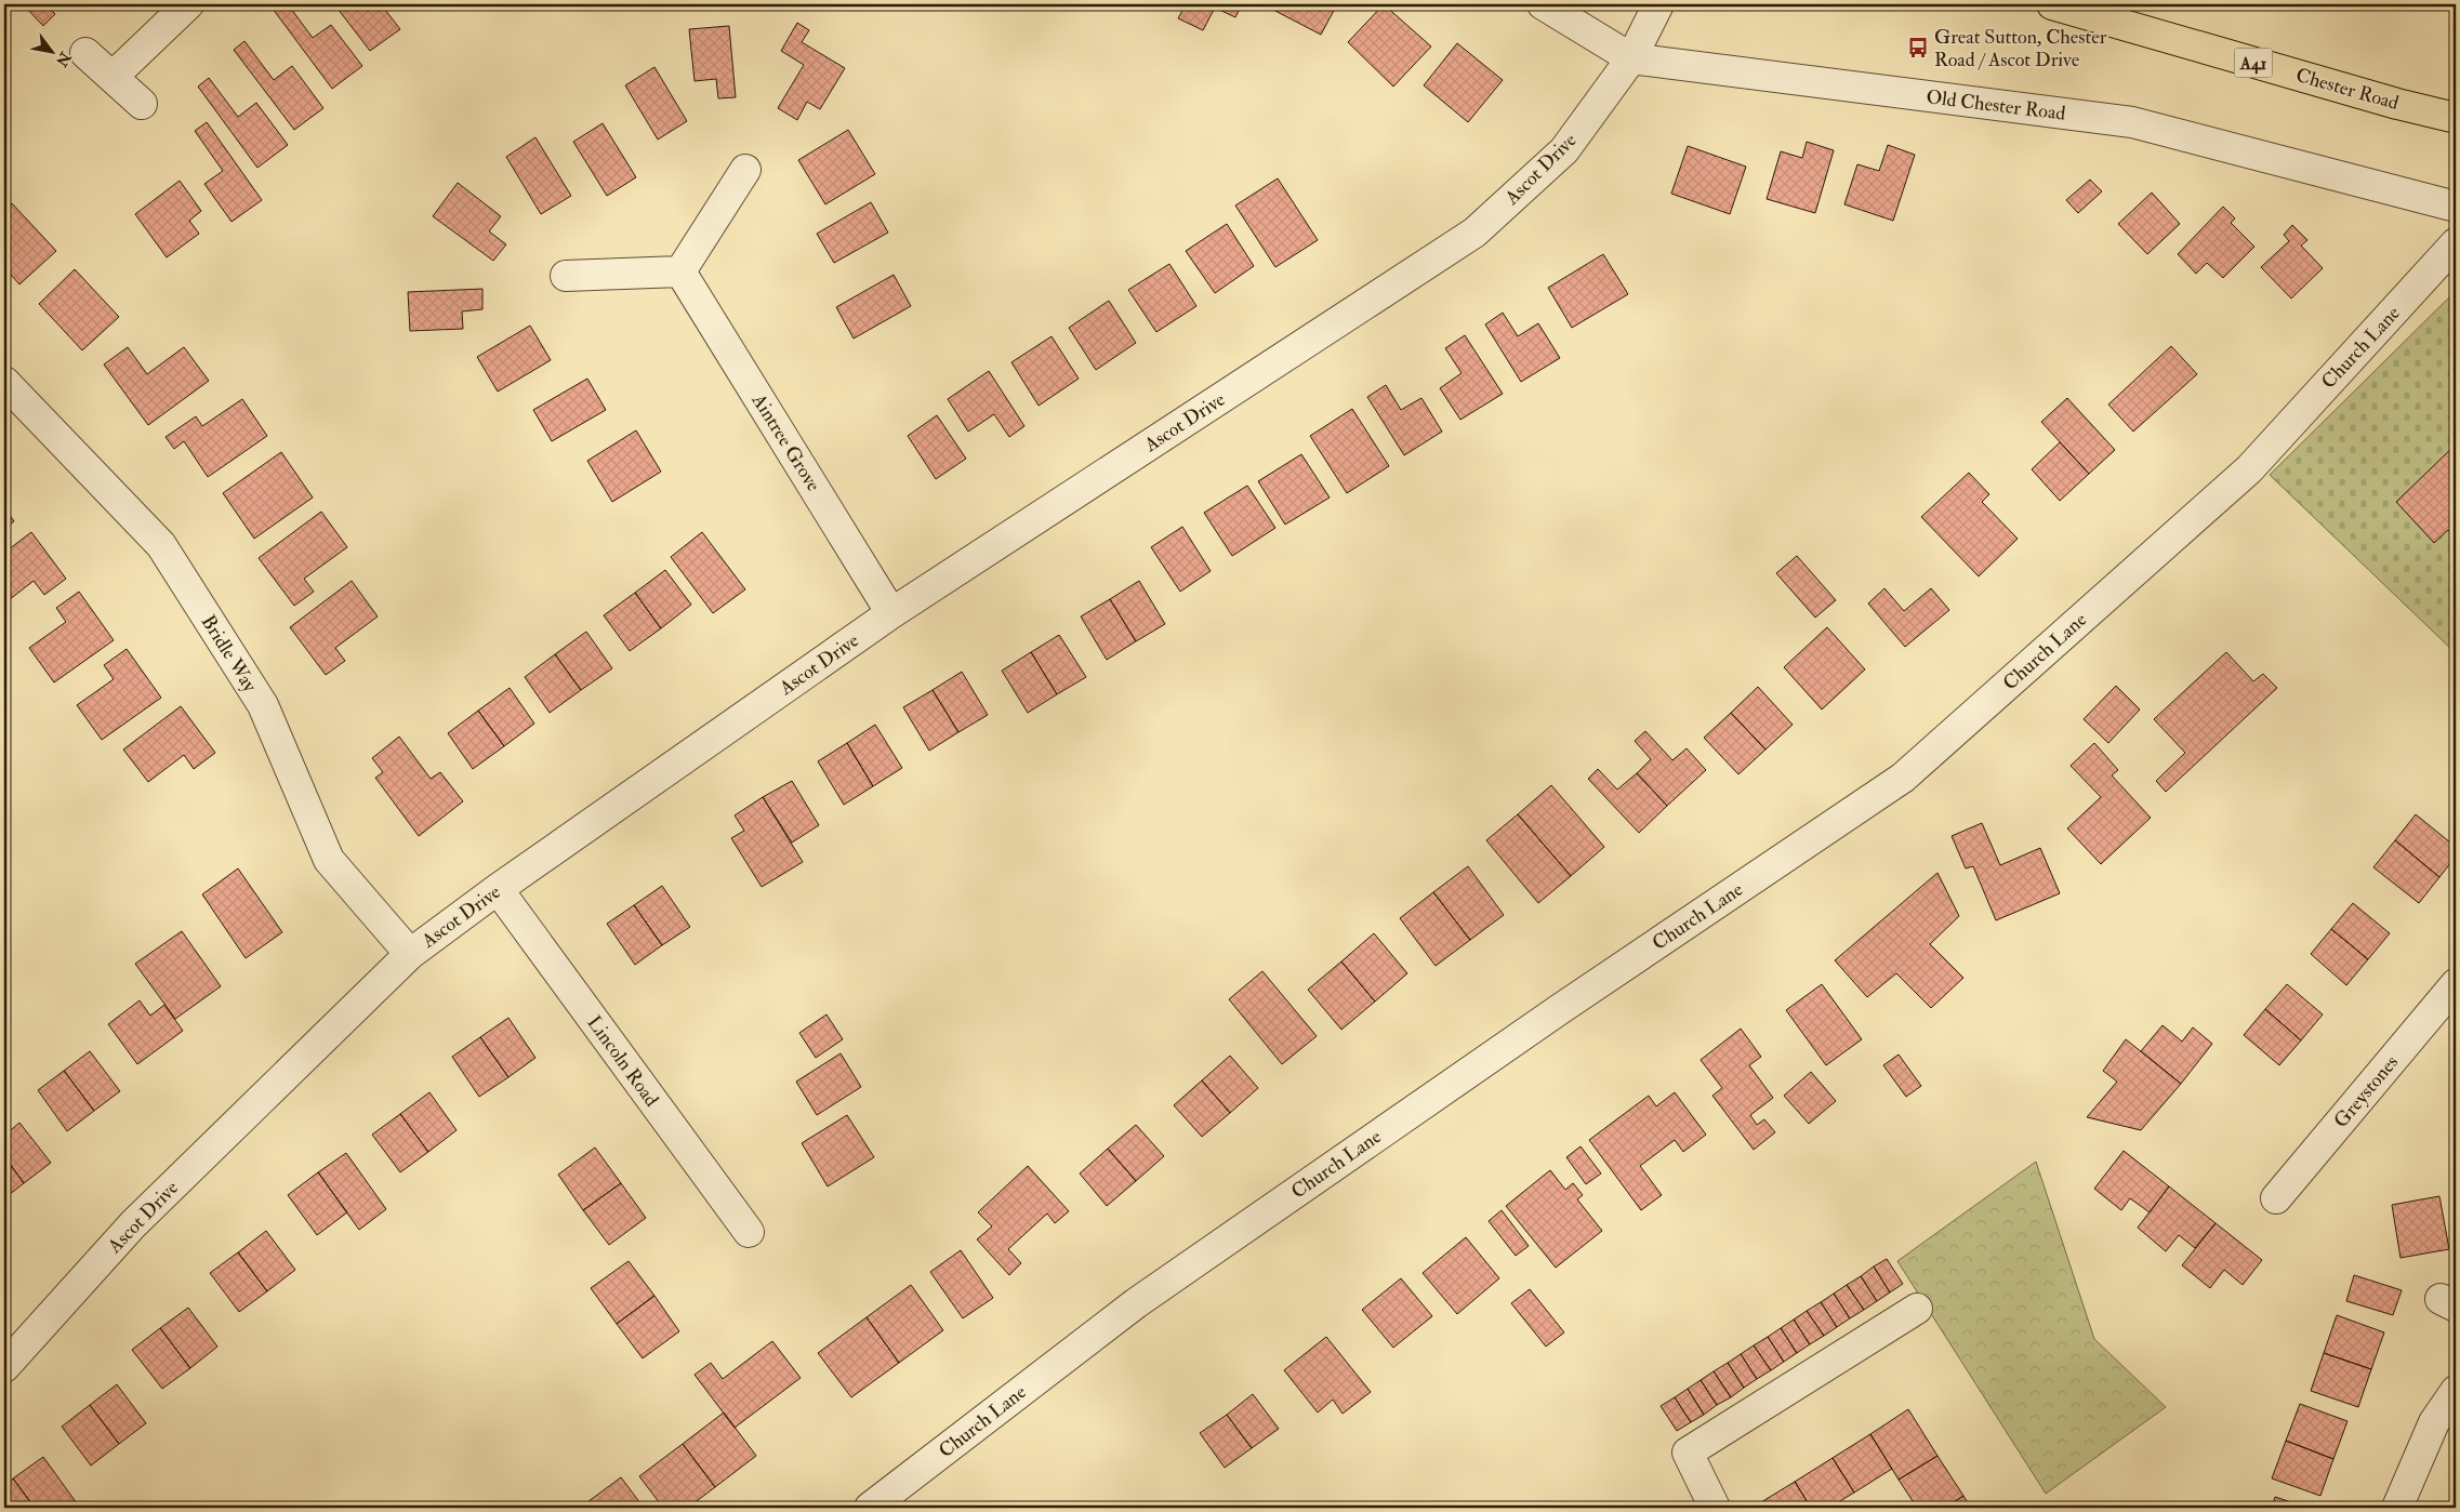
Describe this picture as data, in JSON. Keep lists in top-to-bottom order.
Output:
{
  "streets": {
    "main road": ["A41", "Chester Road"],
    "street": [
      "Old Chester Road",
      "Ascot Drive",
      "Church Lane",
      "Aintree Grove",
      "Bridle Way",
      "Lincoln Road",
      "Greystones"
    ]
  },
  "crossings": [
    ["Old Chester Road", "Ascot Drive"],
    ["Ascot Drive", "Aintree Grove"],
    ["Ascot Drive", "Bridle Way"],
    ["Ascot Drive", "Lincoln Road"]
  ],
  "places": {
    "bus stop": ["Great Sutton, Chester Road / Ascot Drive"]
  },
  "north": "bottom right"
}
